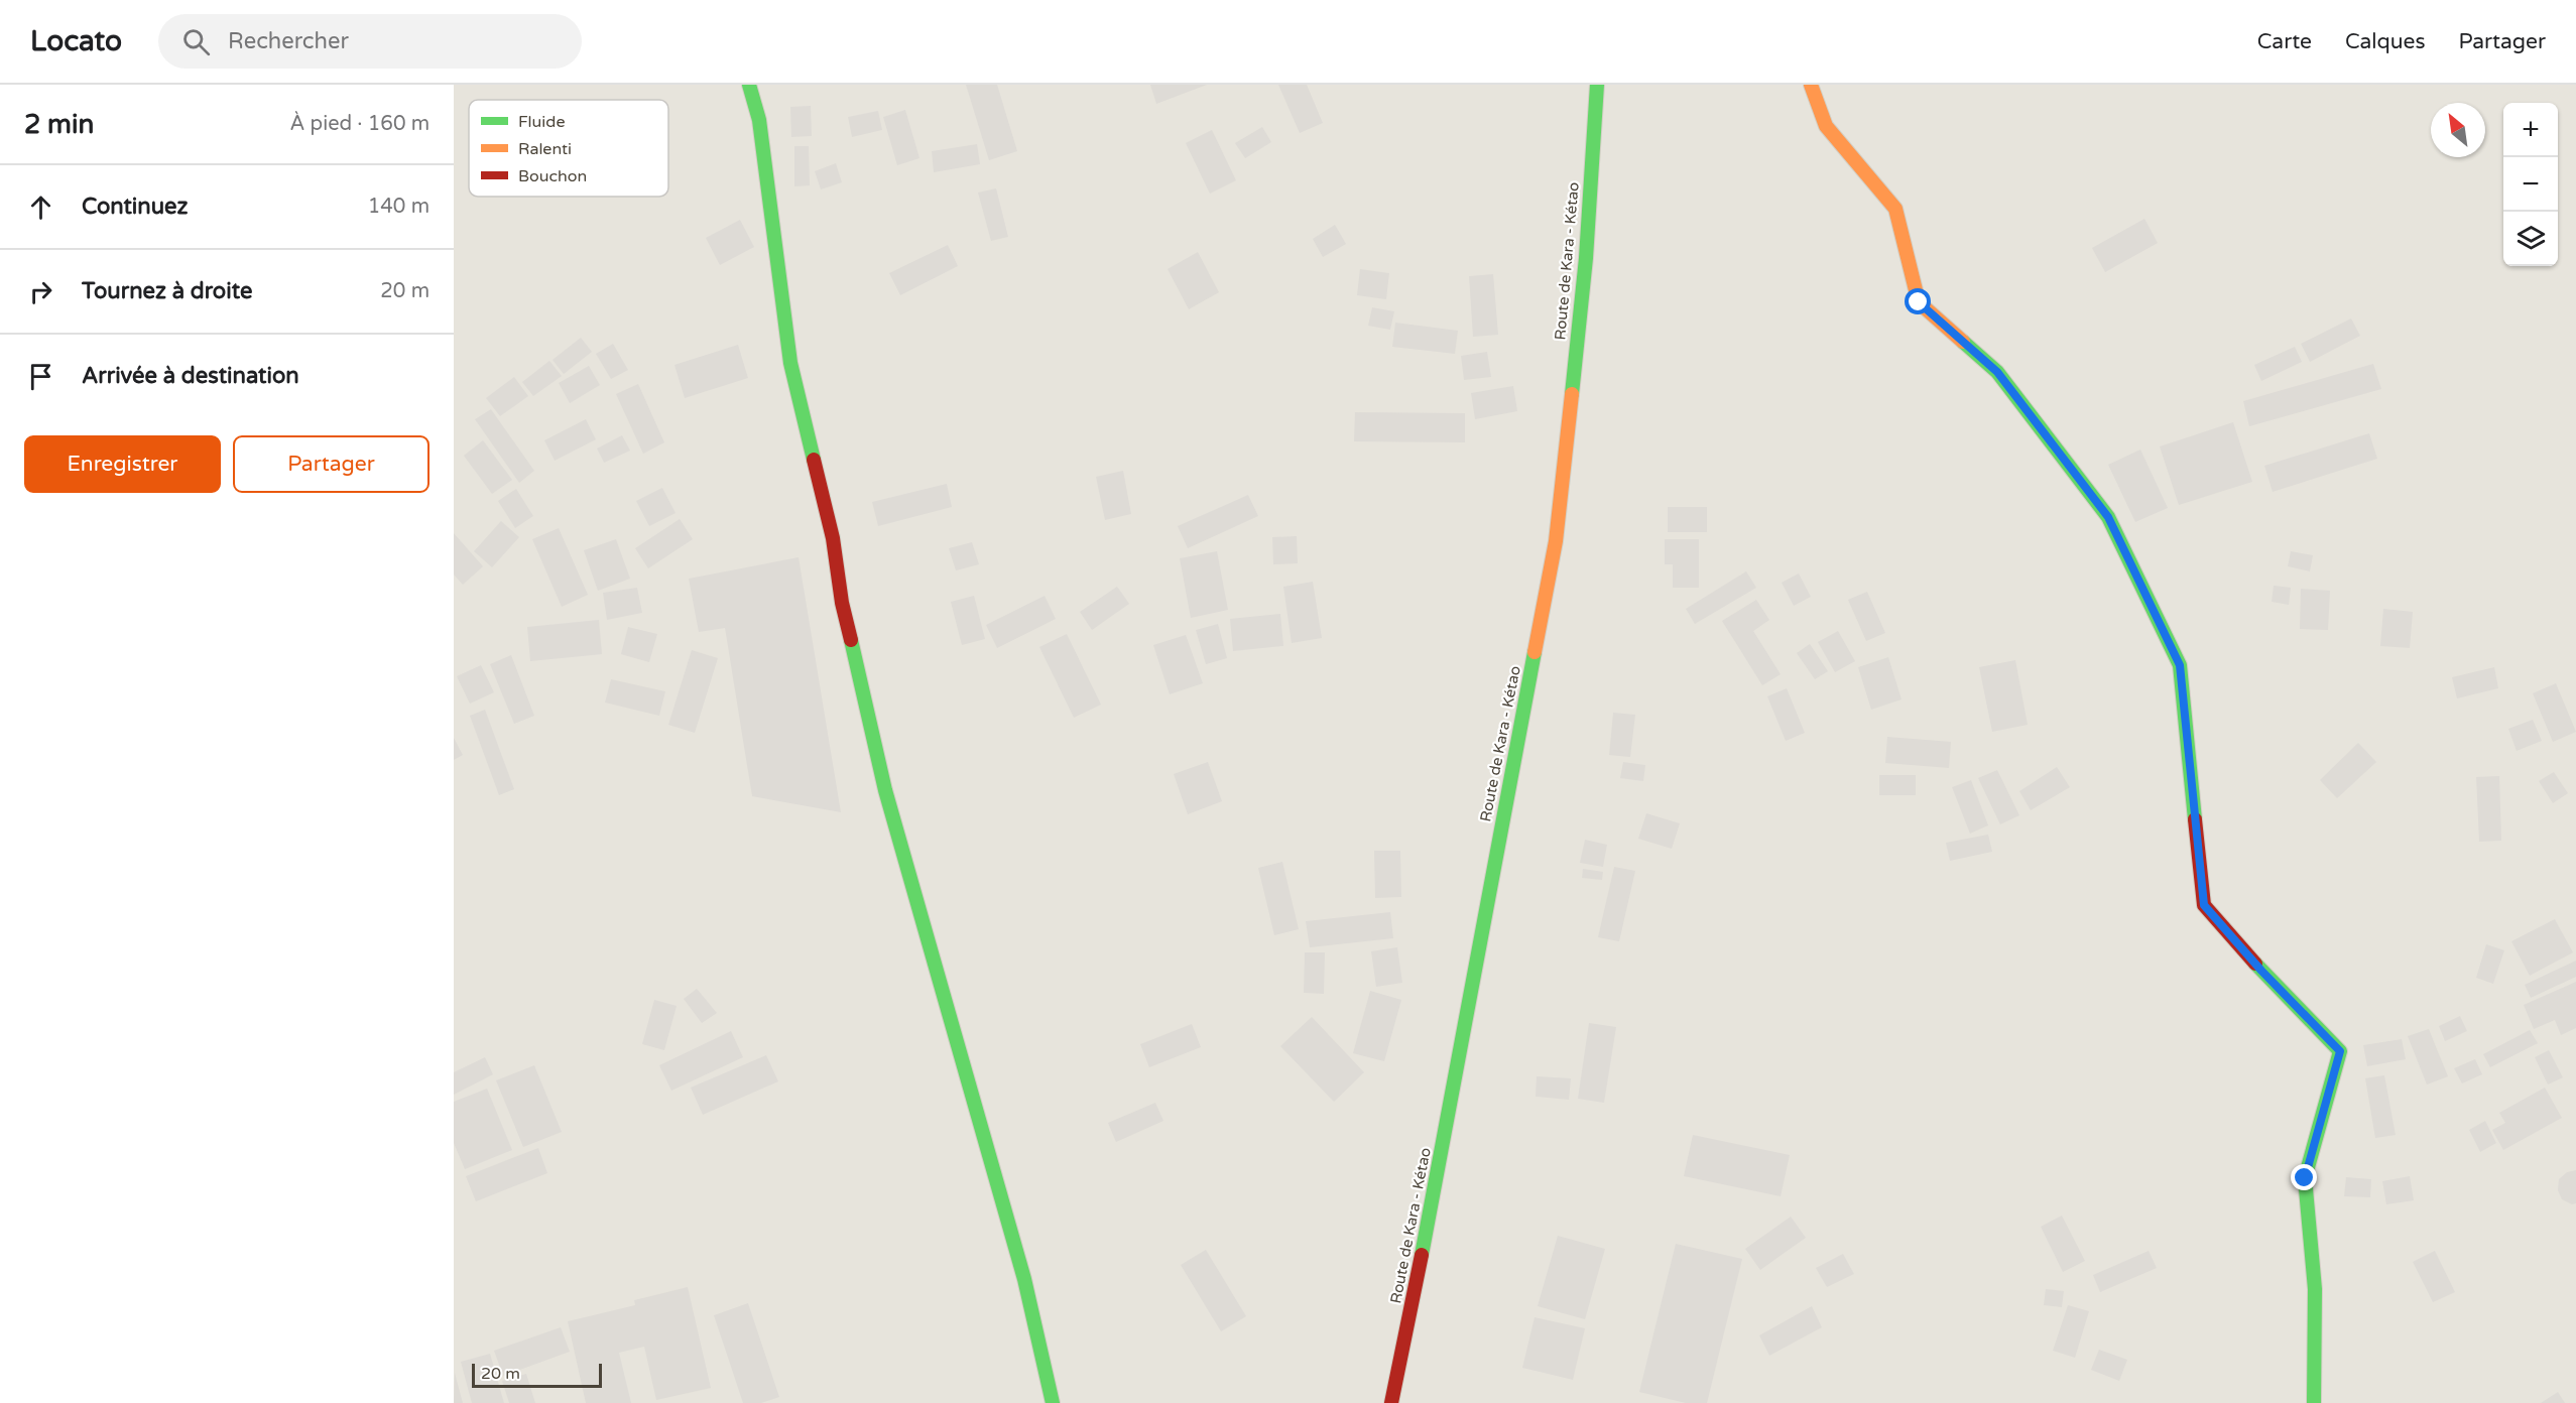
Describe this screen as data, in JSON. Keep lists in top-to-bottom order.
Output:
{
  "streets": {
    "street": ["Route de Kara - Kétao"]
  },
  "legend": ["Fluide", "Ralenti", "Bouchon"],
  "scale_bar": "20 m",
  "north": "top left",
  "page": {
    "header": "Locato",
    "search": "Rechercher",
    "nav": ["Carte", "Calques", "Partager"],
    "heading": ["2 min", "À pied · 160 m"],
    "map_buttons": ["+", "−"],
    "list": [
      ["Continuez", "140 m"],
      ["Tournez à droite", "20 m"],
      "Arrivée à destination"
    ],
    "buttons": ["Enregistrer", "Partager"],
    "scale": "20 m"
  }
}
